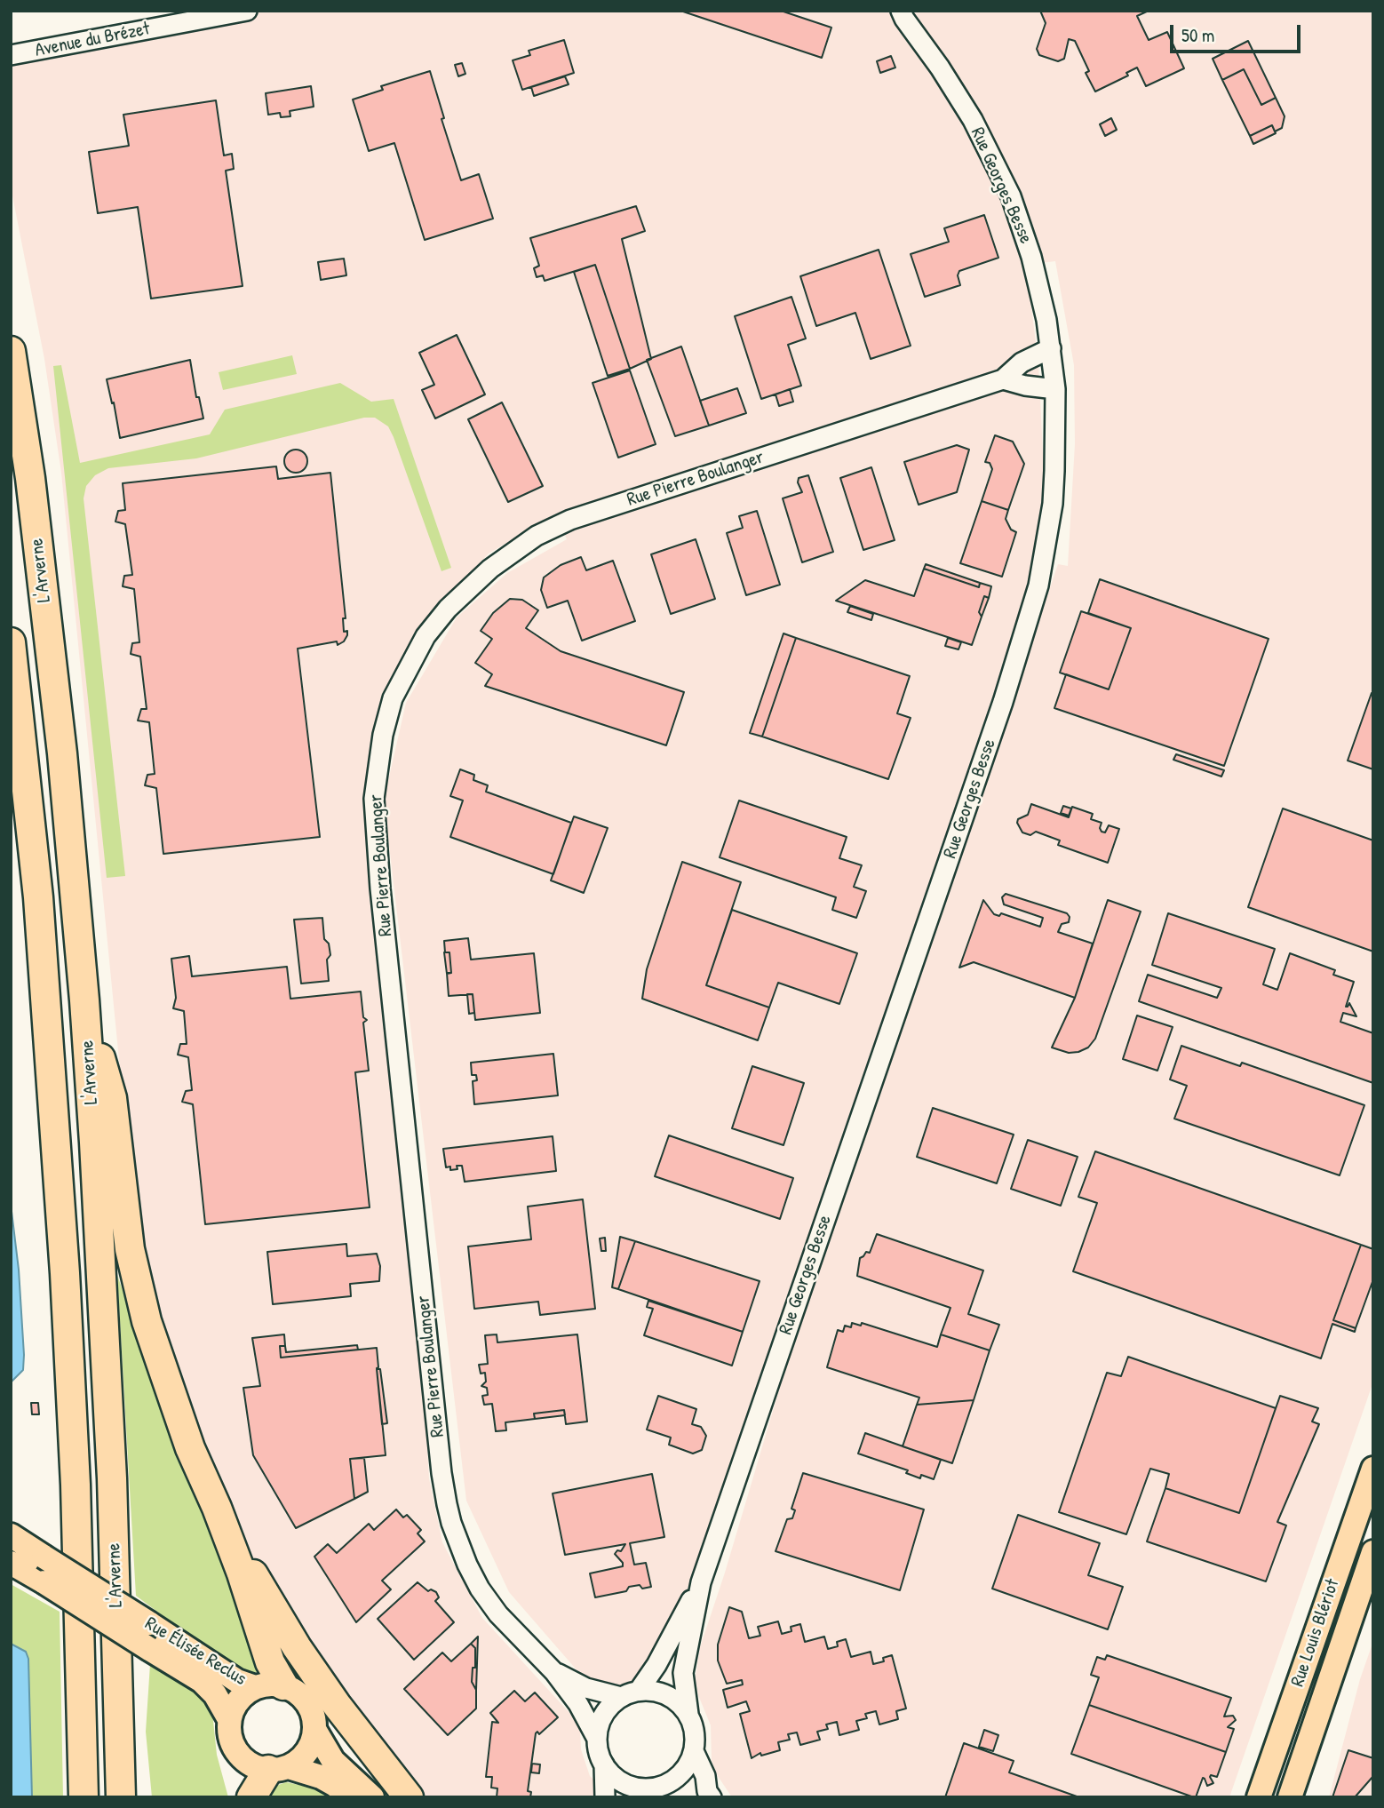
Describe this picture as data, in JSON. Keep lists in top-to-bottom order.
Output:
{
  "streets": {
    "highway": ["L'Arverne"],
    "main road": ["Rue Louis Blériot", "Rue Élisée Reclus"],
    "street": ["Avenue du Brézet", "Rue Georges Besse", "Rue Pierre Boulanger"]
  },
  "crossings": [
    ["Rue Georges Besse", "Rue Pierre Boulanger"]
  ],
  "scale_bar": "50 m"
}
